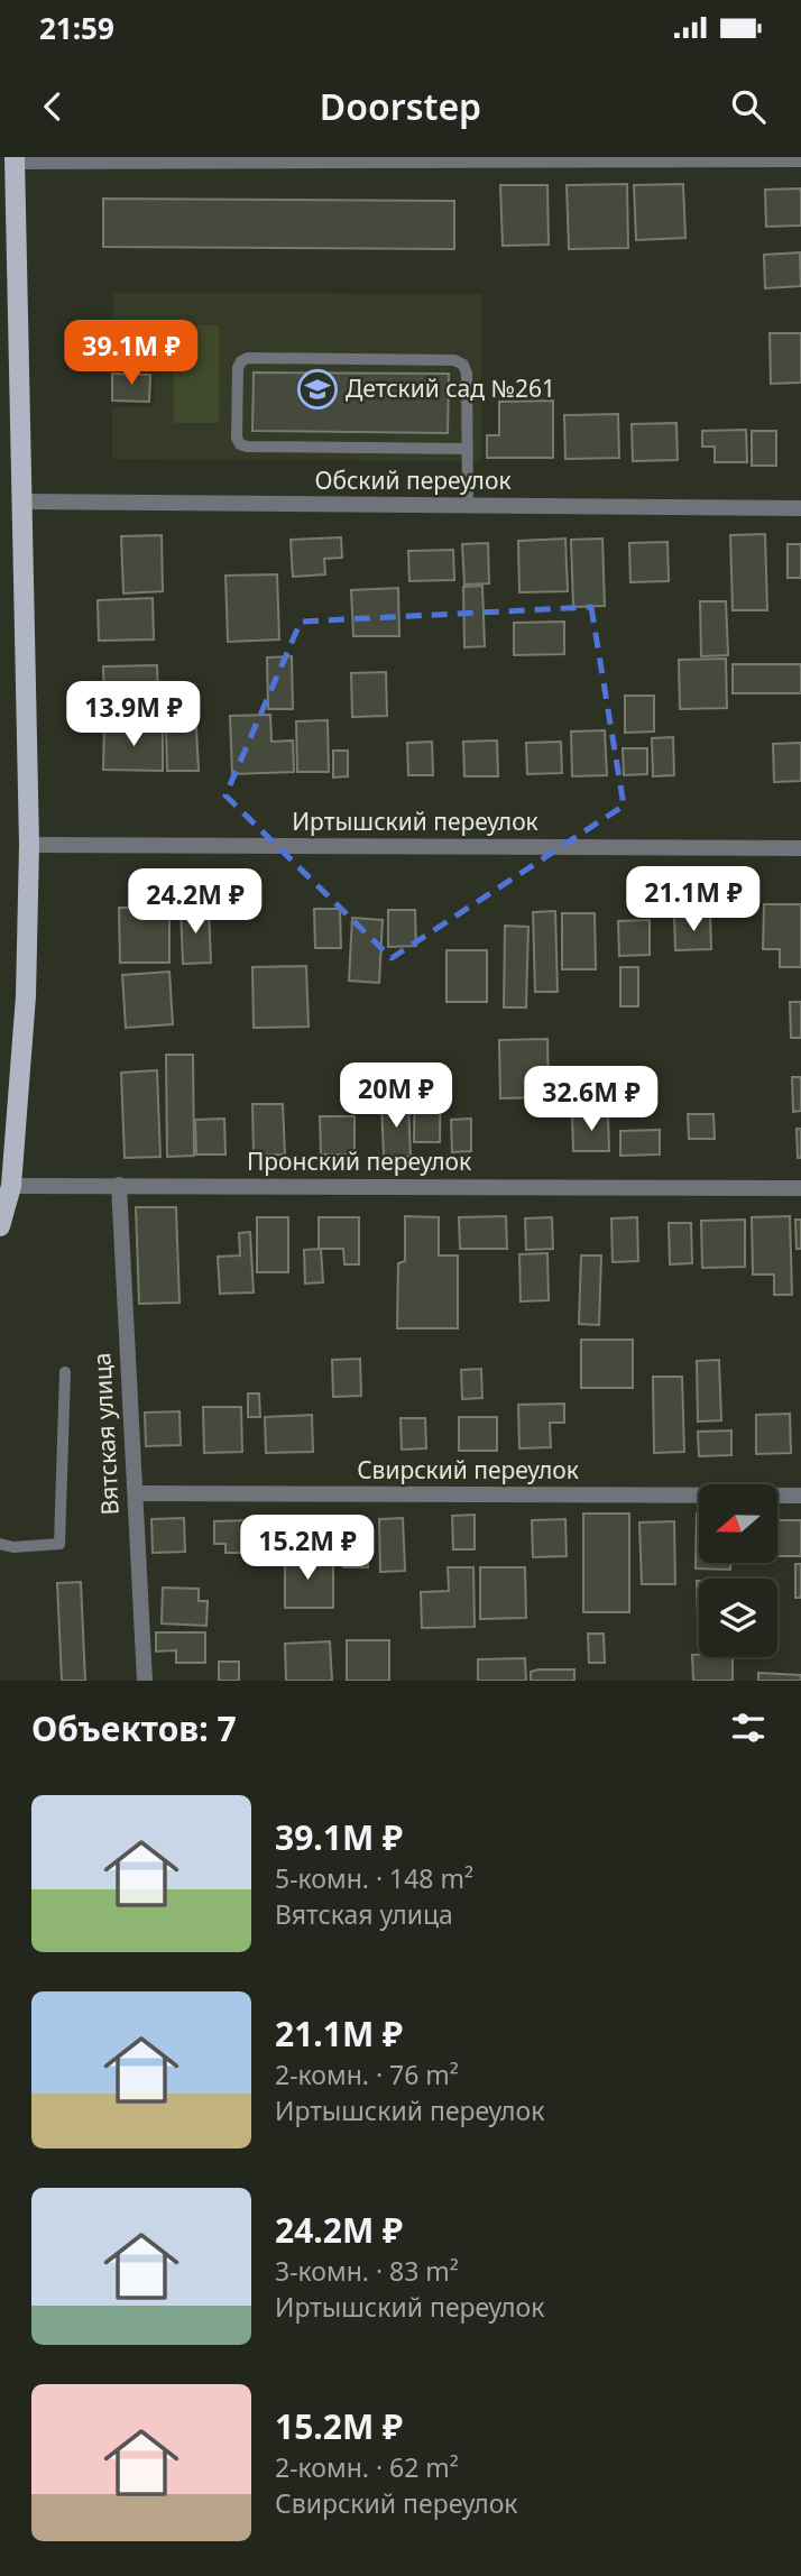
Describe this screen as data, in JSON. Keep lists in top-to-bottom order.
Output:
{
  "streets": {
    "street": [
      "Обский переулок",
      "Иртышский переулок",
      "Пронский переулок",
      "Вятская улица",
      "Свирский переулок"
    ]
  },
  "crossings": [
    ["Пронский переулок", "Вятская улица"],
    ["Вятская улица", "Свирский переулок"]
  ],
  "places": {
    "school or university": ["Детский сад №261"]
  },
  "north": "left",
  "page": {
    "status": "21:59",
    "header": "Doorstep",
    "price": [
      "39.1M ₽",
      "13.9M ₽",
      "21.1M ₽",
      "24.2M ₽",
      "20M ₽",
      "32.6M ₽",
      "15.2M ₽"
    ],
    "heading": "Объектов: 7",
    "list": [
      {
        "name": "39.1M ₽",
        "note": "5-комн. · 148 m² · Вятская улица"
      },
      {
        "name": "21.1M ₽",
        "note": "2-комн. · 76 m² · Иртышский переулок"
      },
      {
        "name": "24.2M ₽",
        "note": "3-комн. · 83 m² · Иртышский переулок"
      },
      {
        "name": "15.2M ₽",
        "note": "2-комн. · 62 m² · Свирский переулок"
      }
    ]
  }
}
